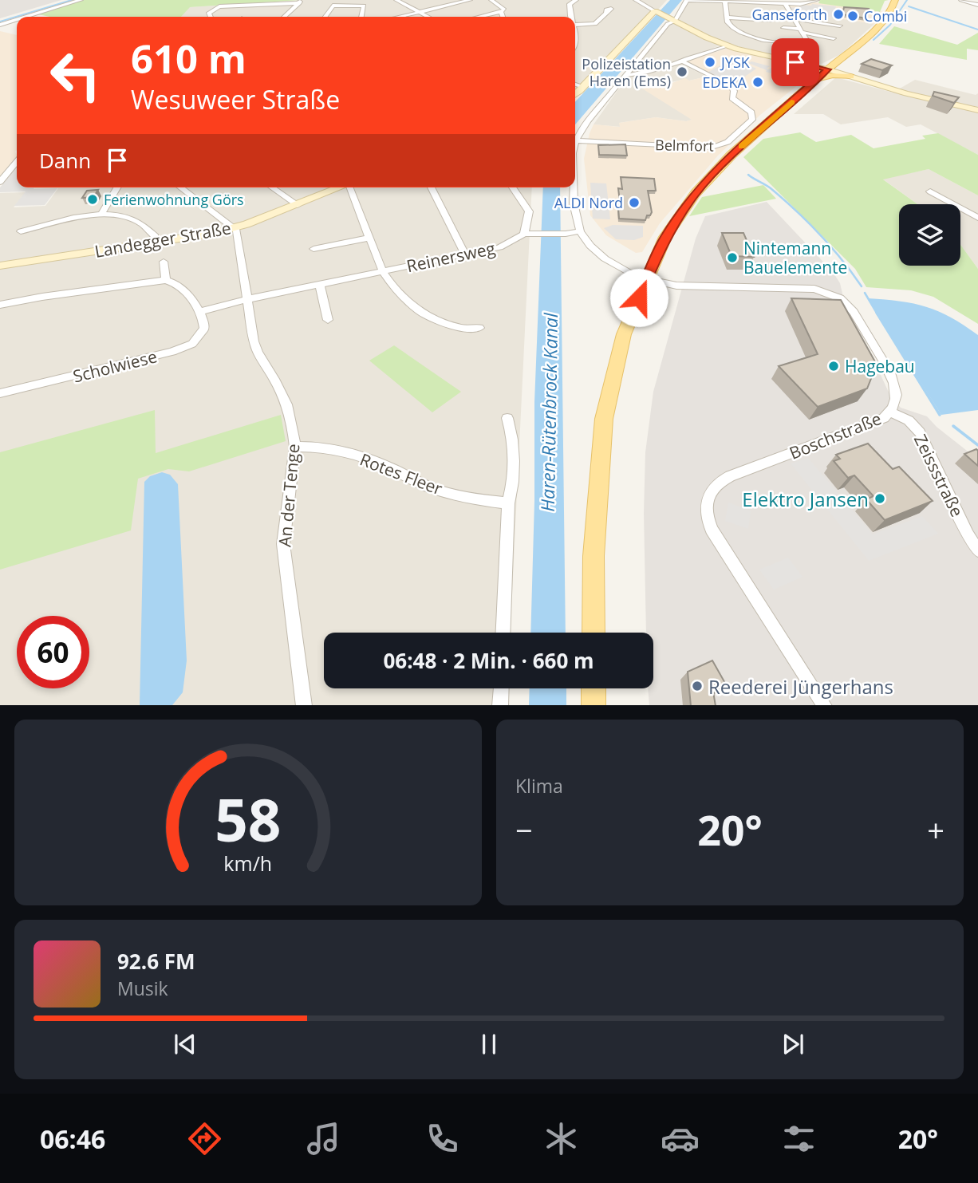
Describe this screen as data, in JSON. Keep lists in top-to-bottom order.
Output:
{
  "streets": {
    "main road": ["Landegger Straße"],
    "street": [
      "Belmfort",
      "Reinersweg",
      "Scholwiese",
      "Boschstraße",
      "Rotes Fleer",
      "Zeissstraße",
      "An der Tenge"
    ]
  },
  "crossings": [
    ["Landegger Straße", "An der Tenge"],
    ["Reinersweg", "Boschstraße"],
    ["Reinersweg", "An der Tenge"],
    ["Boschstraße", "Zeissstraße"],
    ["Rotes Fleer", "An der Tenge"]
  ],
  "water": ["Haren-Rütenbrock Kanal"],
  "places": [
    "Ganseforth",
    "Combi",
    "JYSK",
    "Polizeistation Haren (Ems)",
    "EDEKA",
    "Ferienwohnung Görs",
    "ALDI Nord",
    "Nintemann Bauelemente",
    "Hagebau",
    "Elektro Jansen",
    "Reederei Jüngerhans"
  ],
  "page": {
    "turn": ["610 m", "Wesuweer Straße"],
    "then": "Dann",
    "limit": "60",
    "trip": "06:48 · 2 Min. · 660 m",
    "tile": "Klima",
    "heat": ["−", "20°", "+"],
    "song": ["92.6 FM", "Musik"],
    "tabs": ["06:46", "20°"],
    "gauge": ["58", "km/h"]
  }
}
